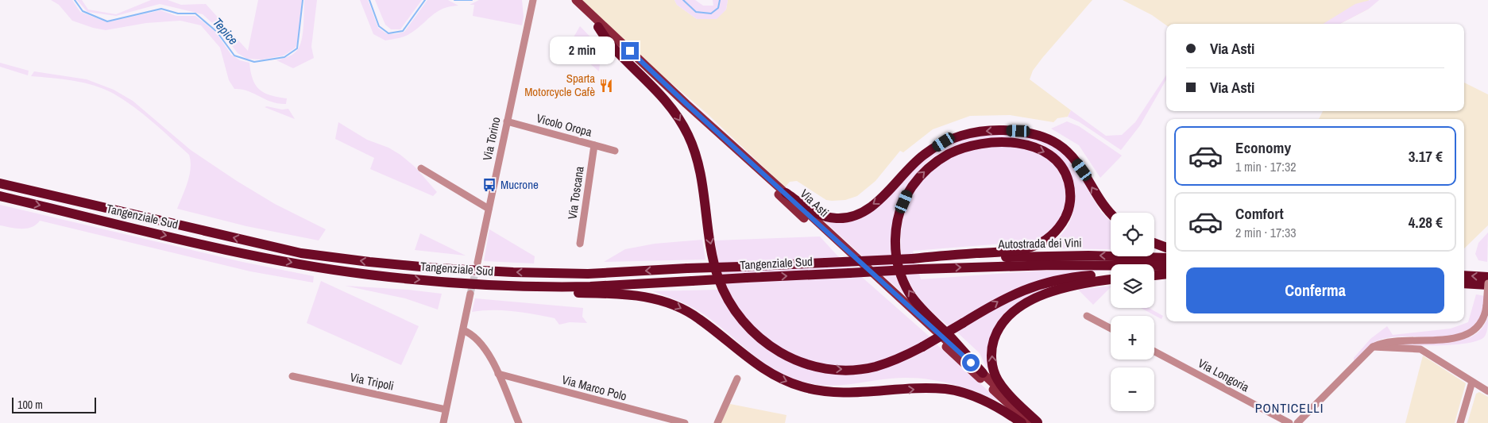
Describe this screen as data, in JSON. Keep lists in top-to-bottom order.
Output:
{
  "streets": {
    "highway": ["Tangenziale Sud", "Autostrada dei Vini"],
    "main road": ["Via Asti"],
    "street": [
      "Vicolo Oropa",
      "Via Torino",
      "Via Toscana",
      "Via Longoria",
      "Via Tripoli",
      "Via Marco Polo"
    ]
  },
  "crossings": [
    ["Vicolo Oropa", "Via Torino"],
    ["Vicolo Oropa", "Via Toscana"],
    ["Tangenziale Sud", "Autostrada dei Vini"]
  ],
  "districts": ["PONTICELLI"],
  "water": ["Tepice"],
  "places": {
    "restaurant": ["Sparta Motorcycle Cafè"],
    "bus stop": ["Mucrone"]
  },
  "scale_bar": "100 m",
  "page": {
    "banner": ["Via Asti", "Via Asti"],
    "bubble": "2 min",
    "list": [
      {
        "name": "Economy",
        "note": "1 min · 17:32",
        "value": "3.17 €"
      },
      {
        "name": "Comfort",
        "note": "2 min · 17:33",
        "value": "4.28 €"
      }
    ],
    "map_buttons": ["+", "−"],
    "buttons": "Conferma",
    "scale": "100 m"
  }
}
